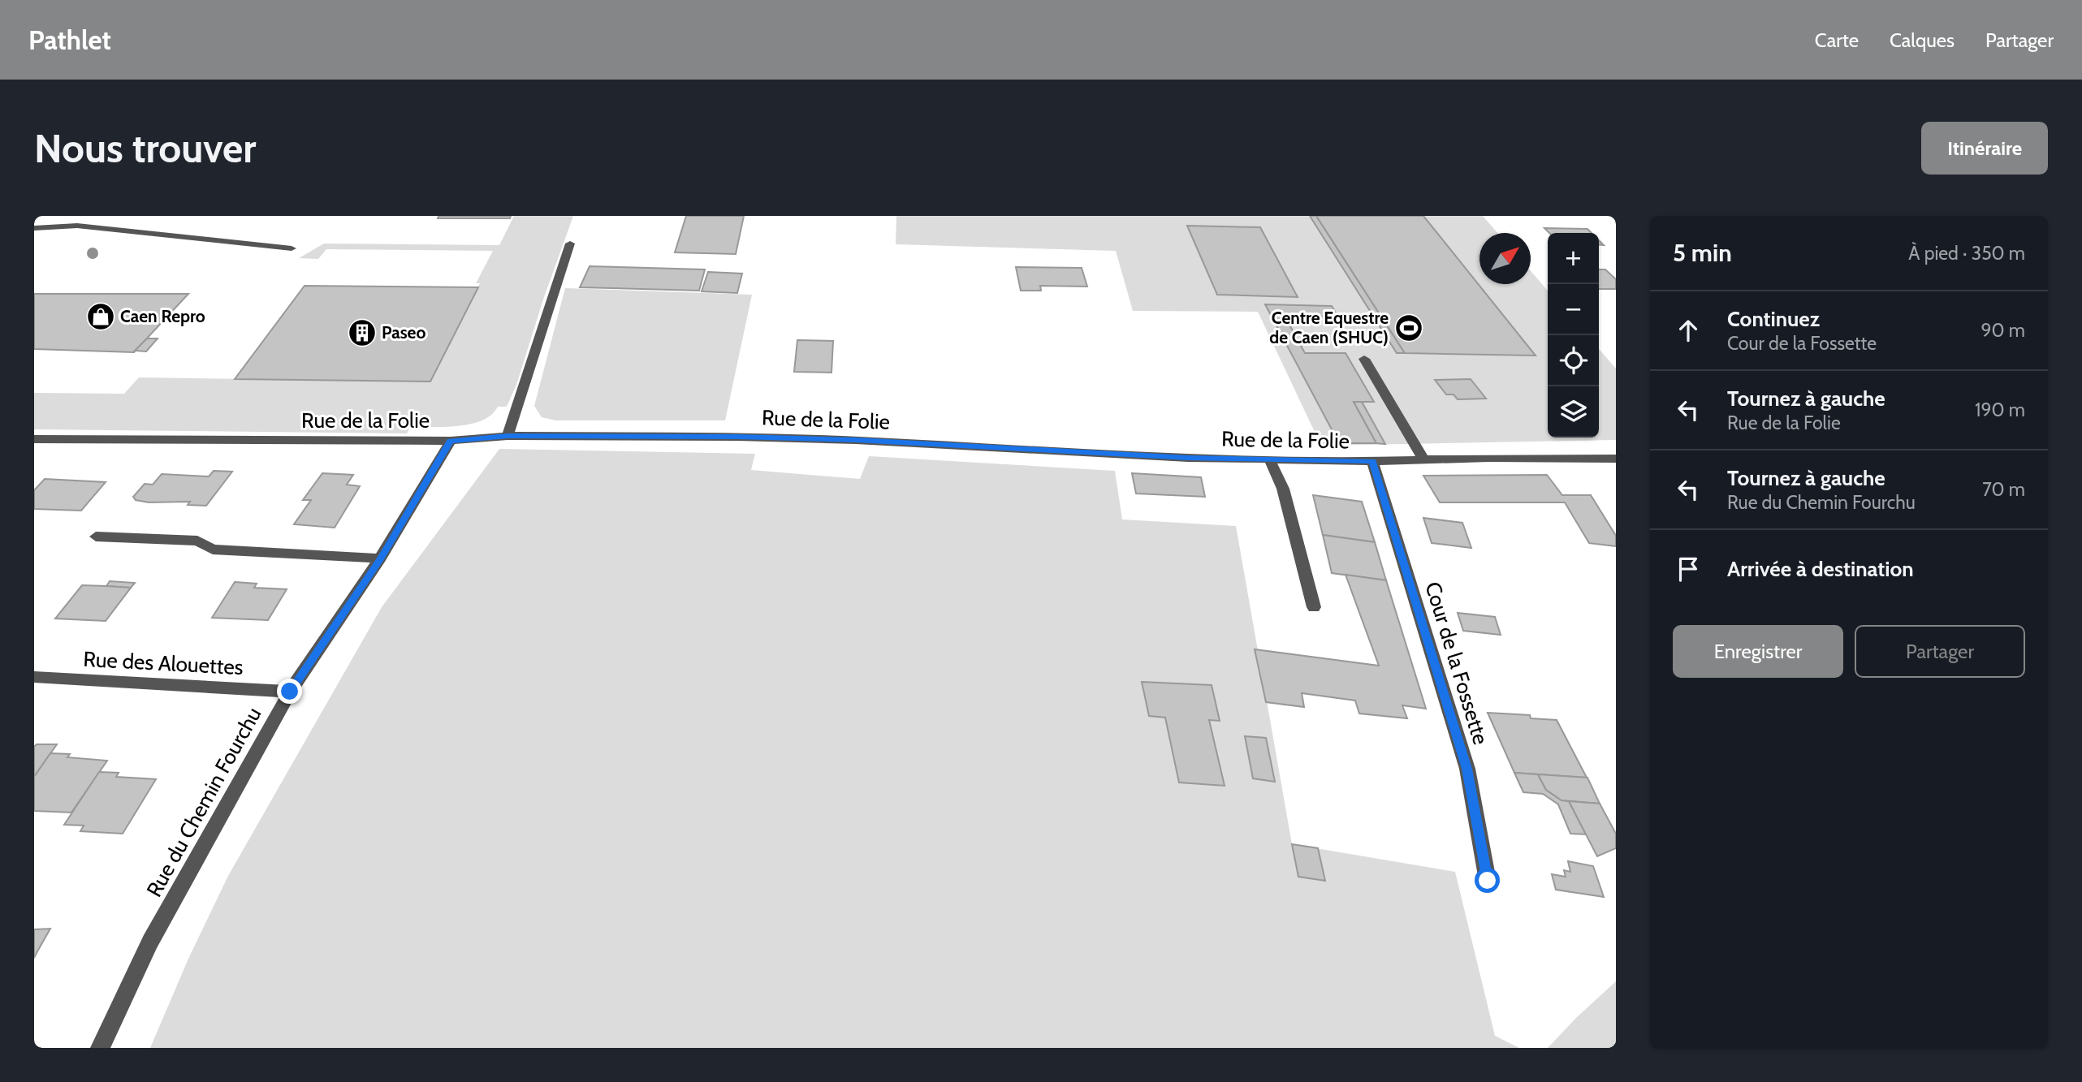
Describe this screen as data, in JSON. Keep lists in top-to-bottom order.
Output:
{
  "streets": {
    "street": [
      "Rue de la Folie",
      "Rue des Alouettes",
      "Cour de la Fossette",
      "Rue du Chemin Fourchu"
    ]
  },
  "crossings": [
    ["Rue de la Folie", "Cour de la Fossette"],
    ["Rue de la Folie", "Rue du Chemin Fourchu"],
    ["Rue des Alouettes", "Rue du Chemin Fourchu"]
  ],
  "places": {
    "shop": ["Caen Repro"],
    "sports": ["Centre Equestre de Caen (SHUC)"],
    "building": ["Paseo"]
  },
  "north": "top right",
  "page": {
    "header": "Pathlet",
    "nav": ["Carte", "Calques", "Partager"],
    "buttons": [
      "Itinéraire",
      ["Enregistrer", "Partager"]
    ],
    "title": "Nous trouver",
    "heading": ["5 min", "À pied · 350 m"],
    "map_buttons": ["+", "−"],
    "list": [
      ["Continuez", "Cour de la Fossette", "90 m"],
      ["Tournez à gauche", "Rue de la Folie", "190 m"],
      ["Tournez à gauche", "Rue du Chemin Fourchu", "70 m"],
      "Arrivée à destination"
    ]
  }
}
